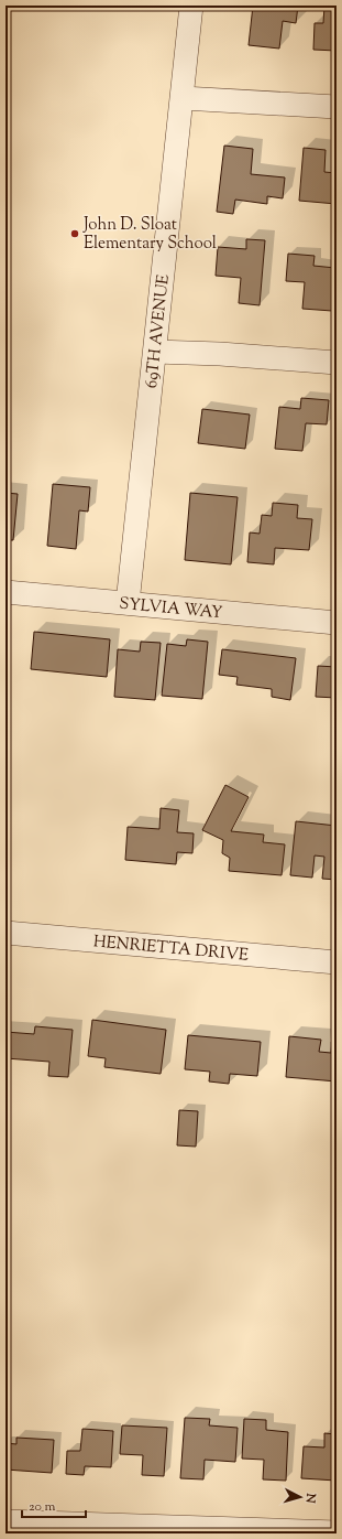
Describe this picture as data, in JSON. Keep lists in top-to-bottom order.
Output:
{
  "streets": {
    "street": ["69TH AVENUE", "SYLVIA WAY", "HENRIETTA DRIVE"]
  },
  "crossings": [
    ["69TH AVENUE", "SYLVIA WAY"]
  ],
  "places": ["John D. Sloat Elementary School"],
  "scale_bar": "20 m",
  "north": "right"
}
